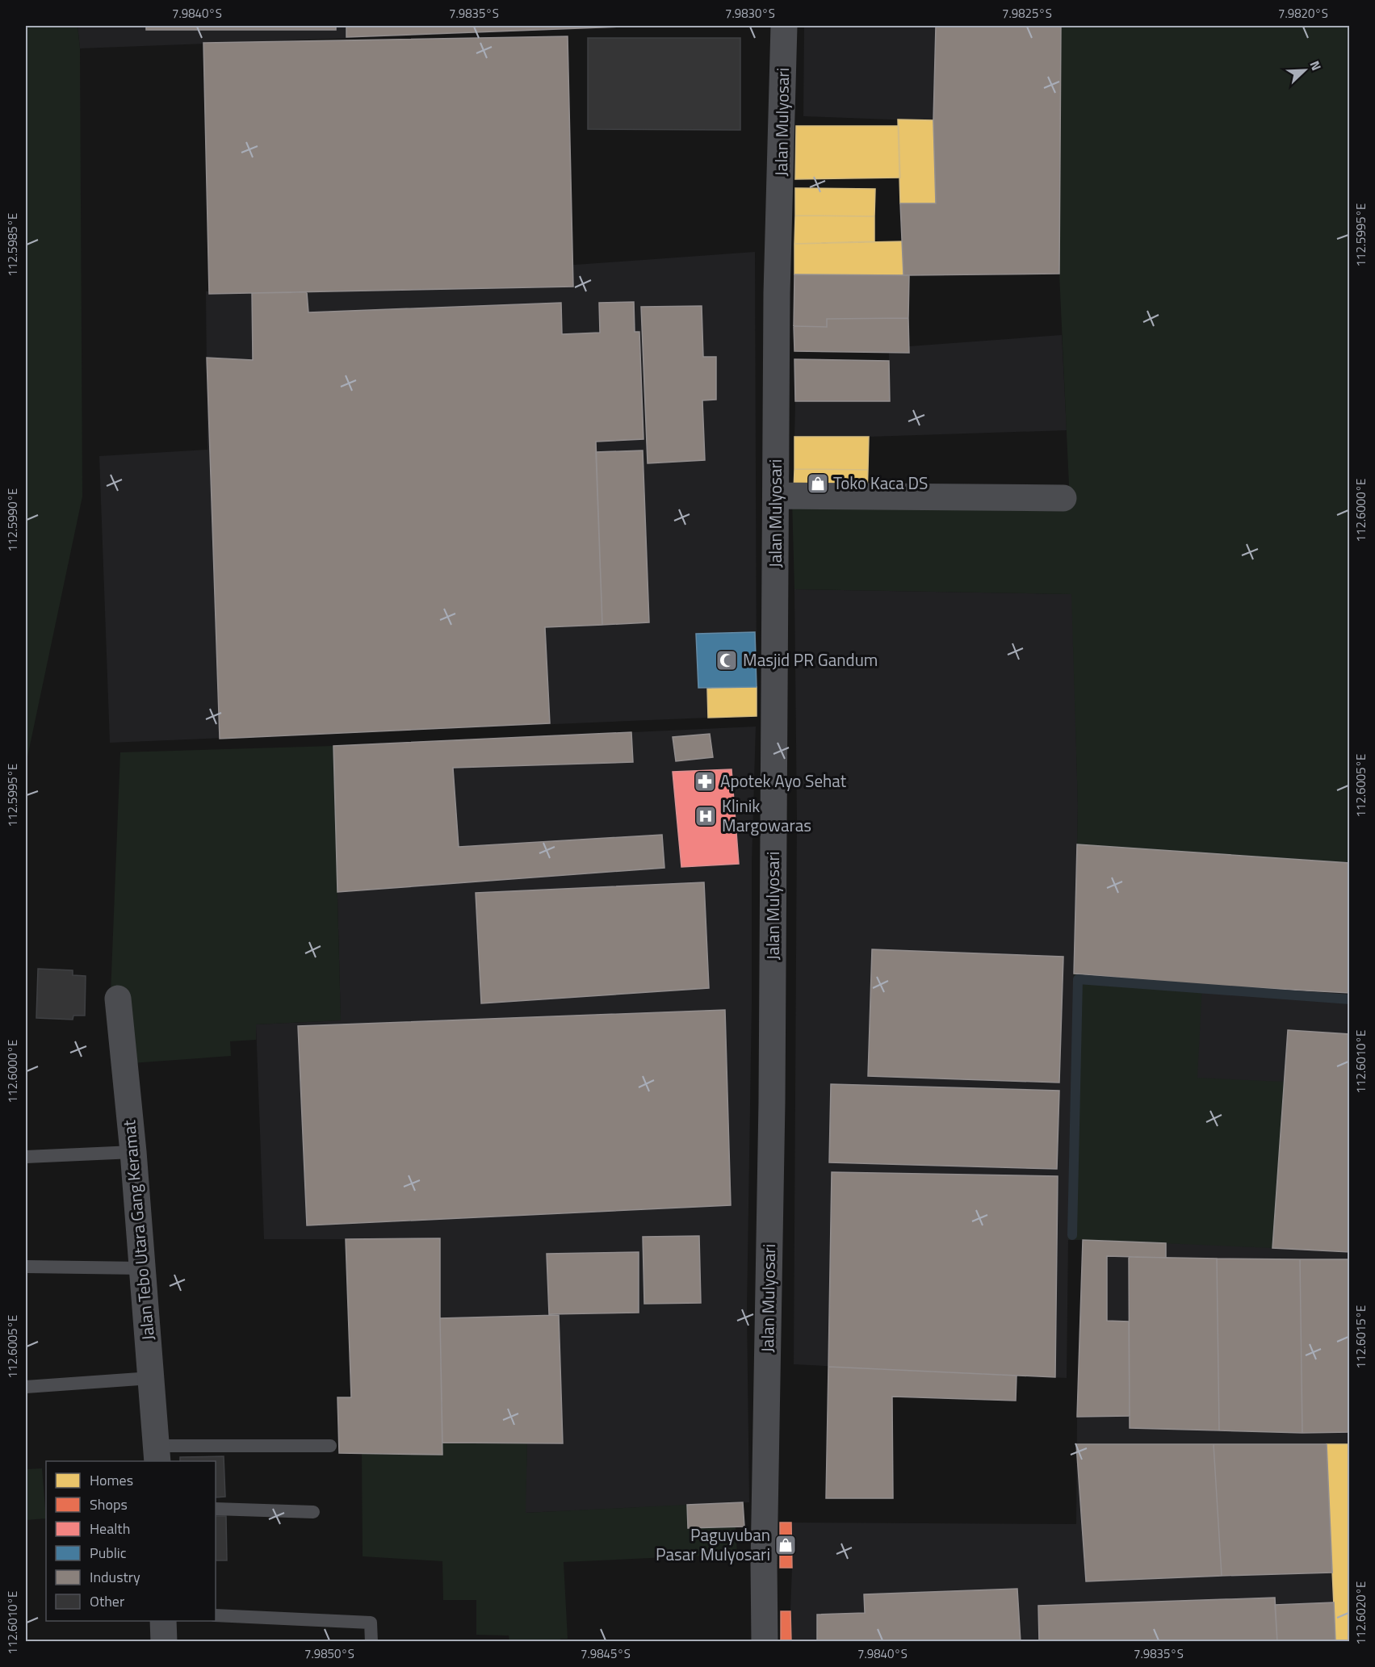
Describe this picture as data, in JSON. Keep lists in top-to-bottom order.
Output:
{
  "streets": {
    "street": ["Jalan Mulyosari", "Jalan Tebo Utara Gang Keramat"]
  },
  "places": {
    "shop": ["Toko Kaca DS", "Paguyuban Pasar Mulyosari"],
    "mosque": ["Masjid PR Gandum"],
    "pharmacy": ["Apotek Ayo Sehat"],
    "hospital": ["Klinik Margowaras"]
  },
  "legend": [
    "Homes",
    "Shops",
    "Health",
    "Public",
    "Industry",
    "Other"
  ],
  "north": "top right",
  "coordinates": [
    "7.9840°S",
    "7.9835°S",
    "7.9830°S",
    "7.9825°S",
    "7.9820°S",
    "112.5995°E",
    "112.5985°E",
    "112.6000°E",
    "112.5990°E",
    "112.6005°E",
    "112.6010°E",
    "112.6015°E",
    "112.6020°E",
    "7.9850°S",
    "7.9845°S"
  ]
}
